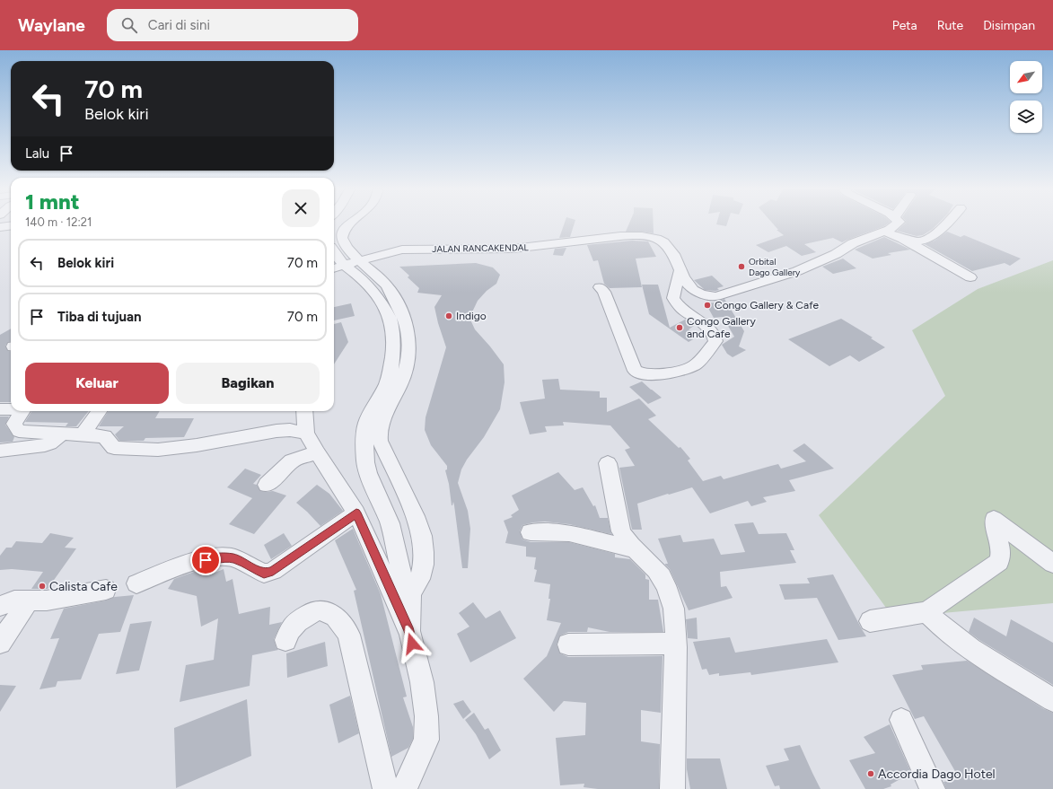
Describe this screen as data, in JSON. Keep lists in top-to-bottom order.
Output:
{
  "streets": {
    "street": ["JALAN RANCAKENDAL"]
  },
  "places": [
    "Orbital Dago Gallery",
    "Congo Gallery & Cafe",
    "Indigo",
    "Congo Gallery and Cafe",
    "Calista Cafe",
    "Accordia Dago Hotel"
  ],
  "north": "bottom left",
  "page": {
    "header": "Waylane",
    "search": "Cari di sini",
    "nav": ["Peta", "Rute", "Disimpan"],
    "turn": ["70 m", "Belok kiri"],
    "then": "Lalu",
    "heading": ["1 mnt", "140 m · 12:21"],
    "list": [
      {
        "name": "Belok kiri",
        "value": "70 m"
      },
      {
        "name": "Tiba di tujuan",
        "value": "70 m"
      }
    ],
    "buttons": ["Keluar", "Bagikan"]
  }
}
